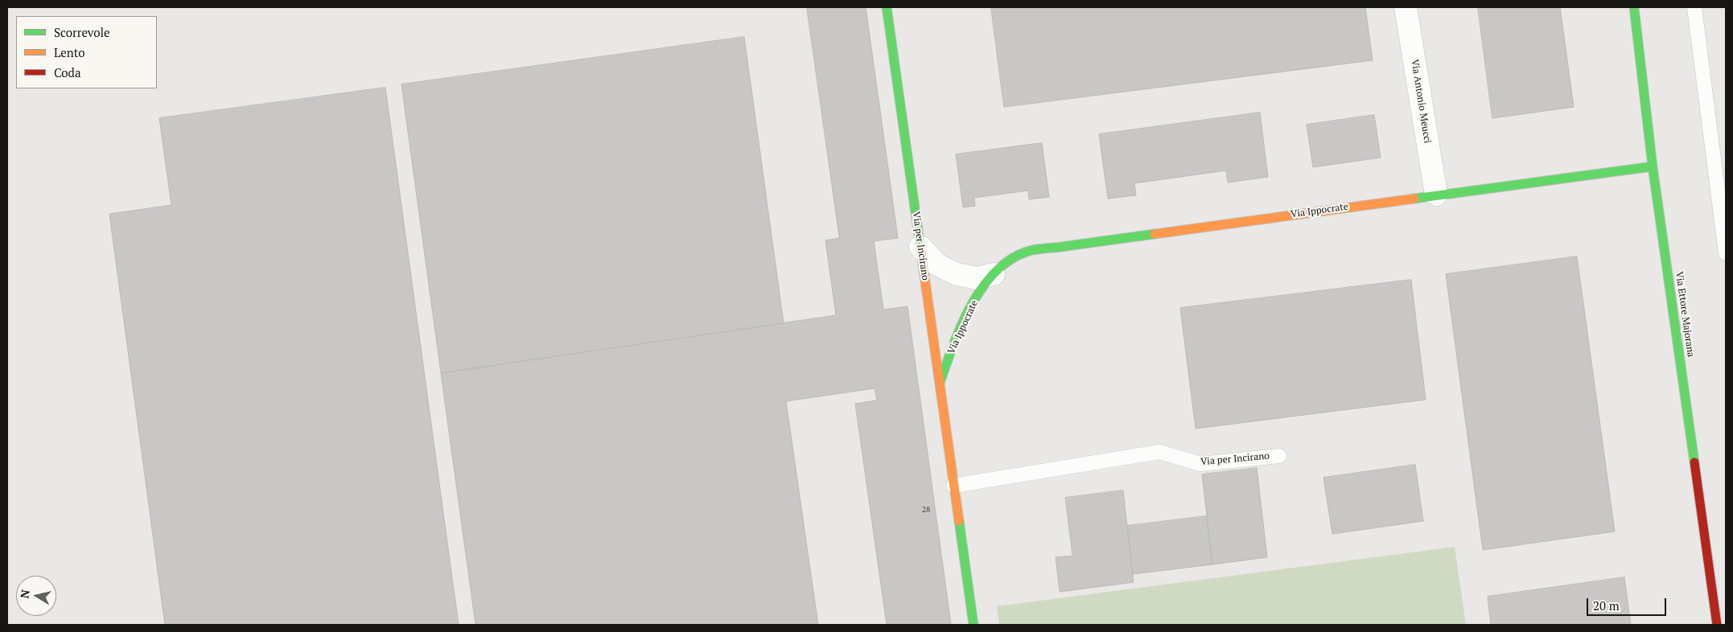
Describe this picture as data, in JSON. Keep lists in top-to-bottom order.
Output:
{
  "streets": {
    "street": [
      "Via Antonio Meucci",
      "Via Ippocrate",
      "Via per Incirano",
      "Via Ettore Majorana"
    ]
  },
  "crossings": [
    ["Via Antonio Meucci", "Via Ippocrate"],
    ["Via Ippocrate", "Via per Incirano"],
    ["Via Ippocrate", "Via Ettore Majorana"]
  ],
  "house_numbers": ["28"],
  "legend": ["Scorrevole", "Lento", "Coda"],
  "scale_bar": "20 m",
  "north": "left"
}
